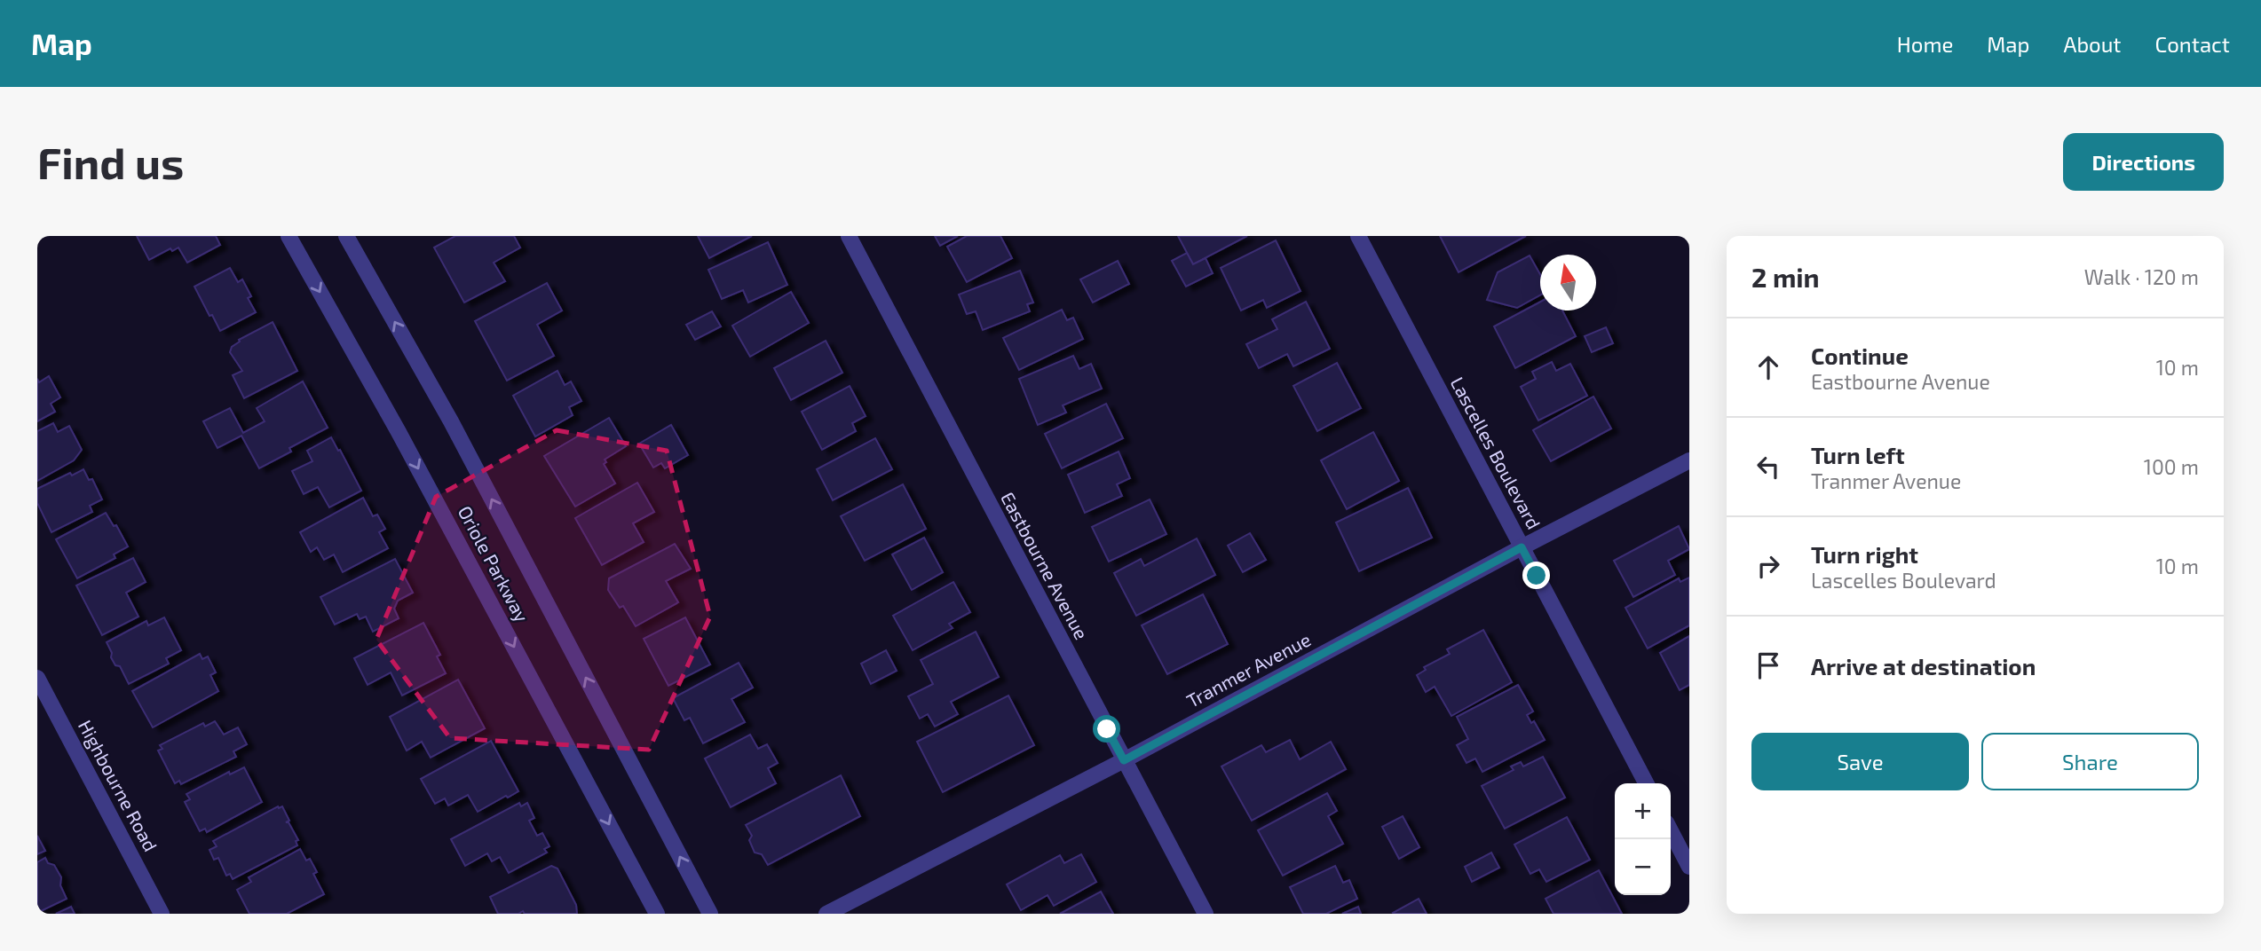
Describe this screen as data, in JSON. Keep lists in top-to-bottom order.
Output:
{
  "streets": {
    "street": [
      "Lascelles Boulevard",
      "Oriole Parkway",
      "Eastbourne Avenue",
      "Tranmer Avenue",
      "Highbourne Road"
    ]
  },
  "crossings": [
    ["Lascelles Boulevard", "Tranmer Avenue"],
    ["Eastbourne Avenue", "Tranmer Avenue"]
  ],
  "north": "top",
  "page": {
    "header": "Map",
    "nav": [
      "Home",
      "Map",
      "About",
      "Contact"
    ],
    "buttons": [
      "Directions",
      ["Save", "Share"]
    ],
    "title": "Find us",
    "heading": ["2 min", "Walk · 120 m"],
    "list": [
      ["Continue", "Eastbourne Avenue", "10 m"],
      ["Turn left", "Tranmer Avenue", "100 m"],
      ["Turn right", "Lascelles Boulevard", "10 m"],
      "Arrive at destination"
    ],
    "map_buttons": ["+", "−"]
  }
}
